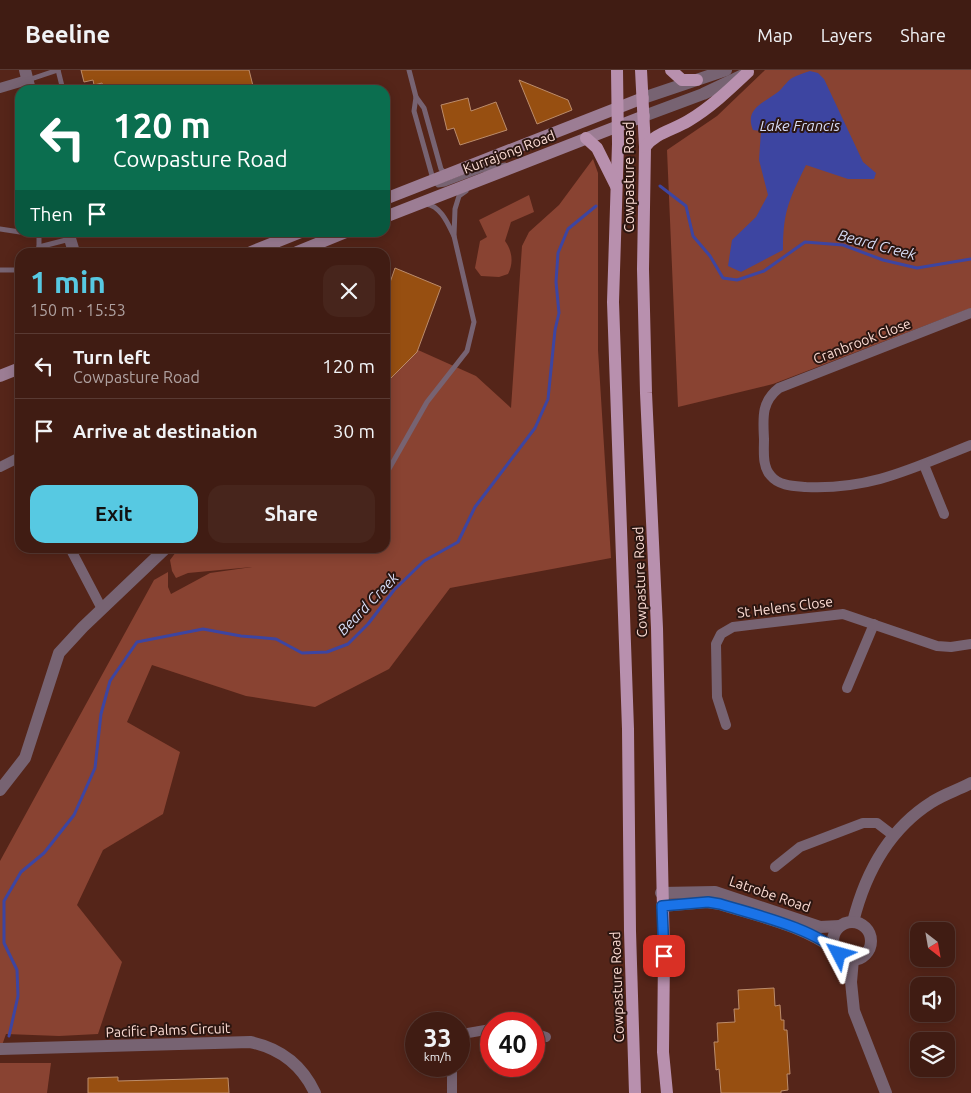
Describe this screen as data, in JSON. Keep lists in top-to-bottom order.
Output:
{
  "streets": {
    "main road": ["Kurrajong Road", "Cowpasture Road"],
    "street": [
      "Cranbrook Close",
      "St Helens Close",
      "Latrobe Road",
      "Pacific Palms Circuit"
    ]
  },
  "crossings": [
    ["Kurrajong Road", "Cowpasture Road"],
    ["Cowpasture Road", "Latrobe Road"]
  ],
  "water": ["Lake Francis", "Beard Creek"],
  "north": "bottom right",
  "page": {
    "header": "Beeline",
    "nav": ["Map", "Layers", "Share"],
    "turn": ["120 m", "Cowpasture Road"],
    "then": "Then",
    "heading": ["1 min", "150 m · 15:53"],
    "list": [
      {
        "name": "Turn left",
        "note": "Cowpasture Road",
        "value": "120 m"
      },
      {
        "name": "Arrive at destination",
        "value": "30 m"
      }
    ],
    "buttons": ["Exit", "Share"],
    "speed": "33 km/h",
    "limit": "40"
  }
}
